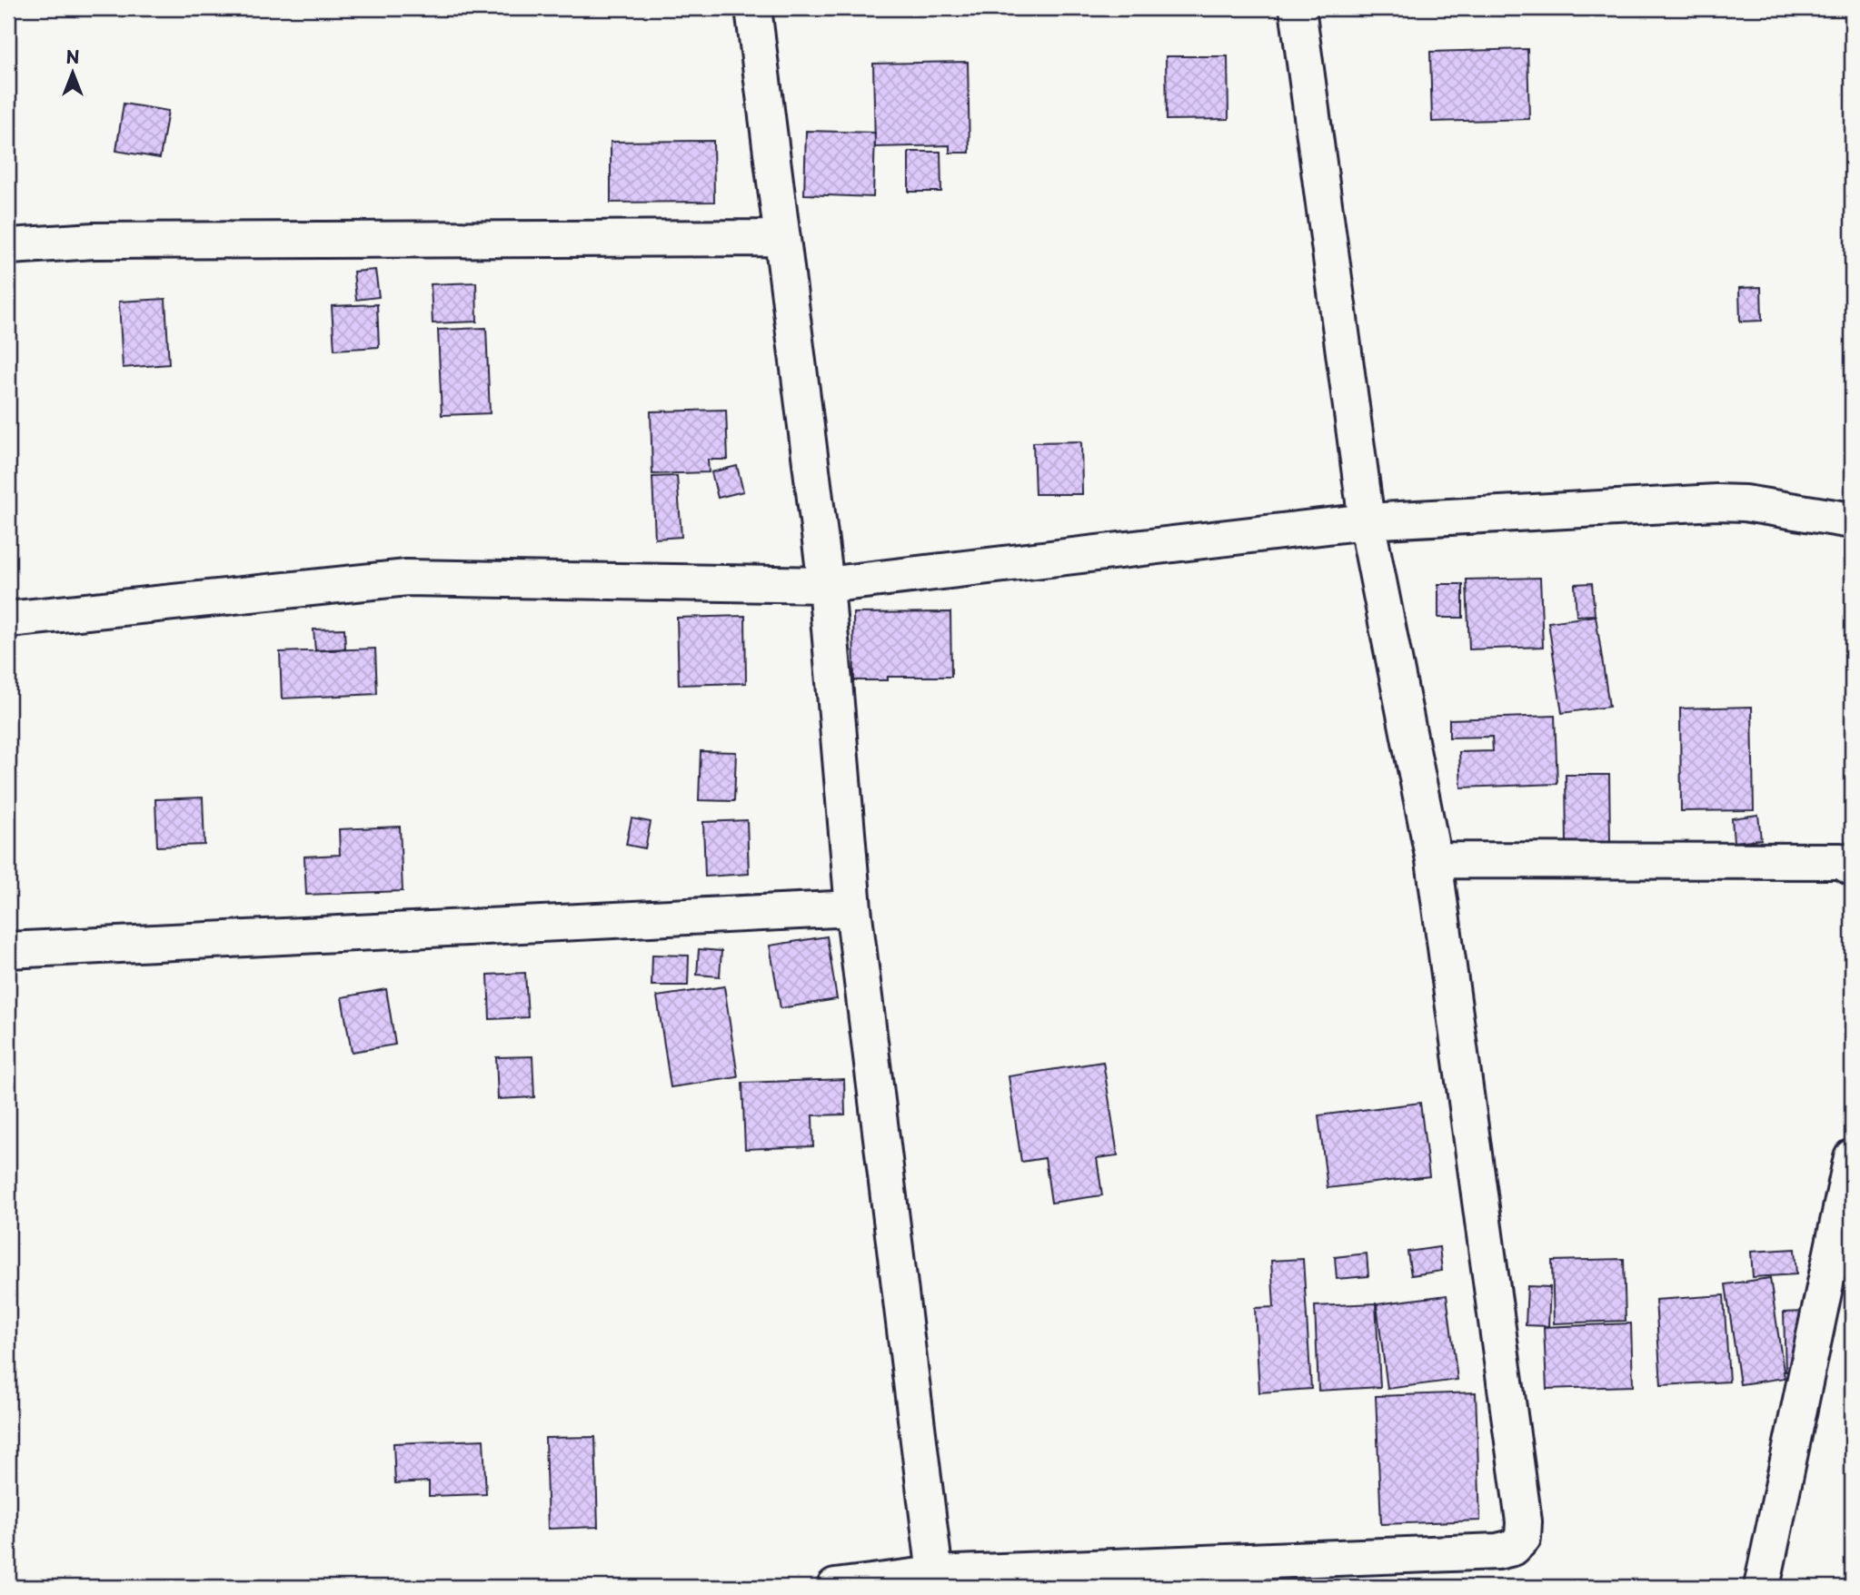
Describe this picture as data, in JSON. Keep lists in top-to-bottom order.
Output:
{
  "north": "top"
}
